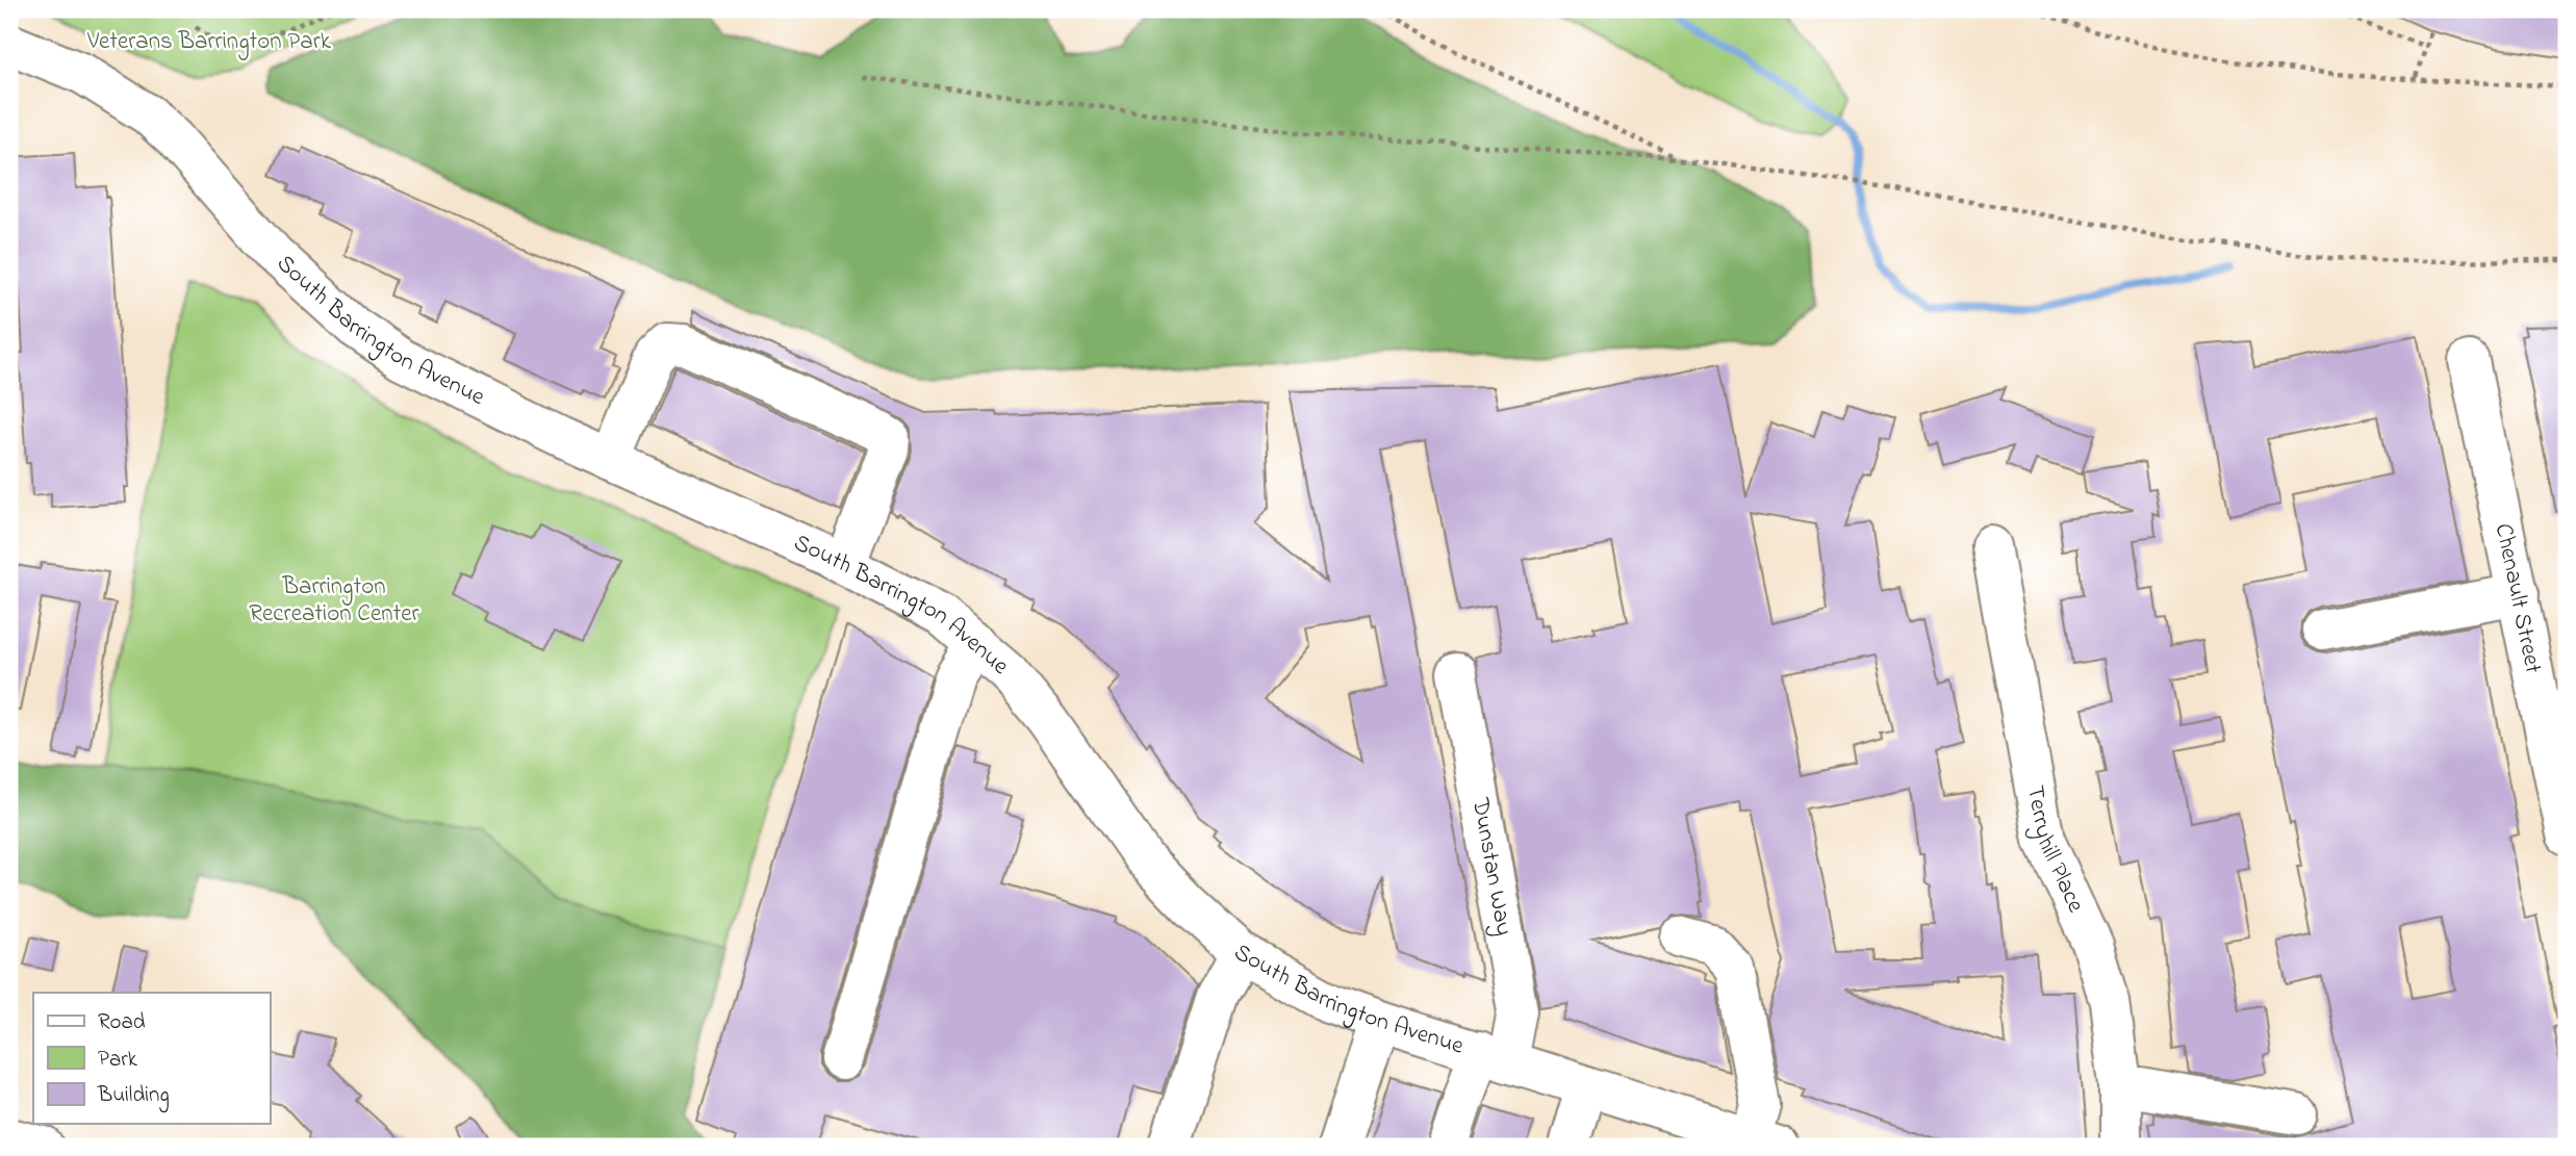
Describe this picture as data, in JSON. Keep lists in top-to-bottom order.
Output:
{
  "streets": {
    "street": [
      "South Barrington Avenue",
      "Chenault Street",
      "Terryhill Place",
      "Dunstan Way"
    ]
  },
  "crossings": [
    ["South Barrington Avenue", "Dunstan Way"]
  ],
  "parks": ["Veterans Barrington Park", "Barrington Recreation Center"],
  "legend": ["Road", "Park", "Building"]
}
